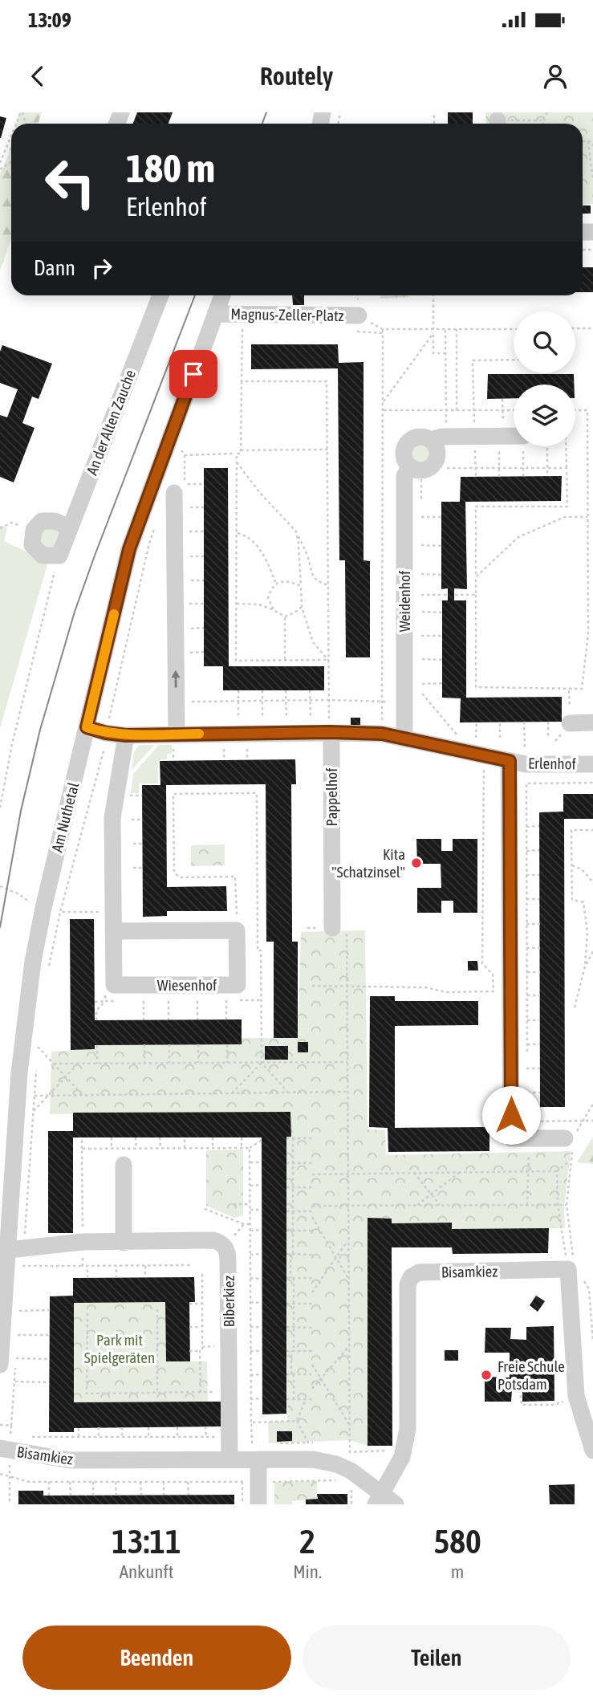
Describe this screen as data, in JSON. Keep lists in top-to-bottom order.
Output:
{
  "streets": {
    "street": [
      "Magnus-Zeller-Platz",
      "An der Alten Zauche",
      "Weidenhof",
      "Erlenhof",
      "Pappelhof",
      "Am Nuthetal",
      "Wiesenhof",
      "Bisamkiez",
      "Biberkiez"
    ]
  },
  "crossings": [
    ["Magnus-Zeller-Platz", "Am Nuthetal"],
    ["Weidenhof", "Erlenhof"],
    ["Erlenhof", "Pappelhof"],
    ["Erlenhof", "Am Nuthetal"],
    ["Erlenhof", "Wiesenhof"],
    ["Am Nuthetal", "Biberkiez"],
    ["Bisamkiez", "Biberkiez"]
  ],
  "parks": ["Park mit Spielgeräten"],
  "places": ["Kita \"Schatzinsel\"", "Freie Schule Potsdam"],
  "page": {
    "status": "13:09",
    "header": "Routely",
    "turn": ["180 m", "Erlenhof"],
    "then": "Dann",
    "eta": [
      "13:11",
      "Ankunft",
      "2",
      "Min.",
      "580",
      "m"
    ],
    "buttons": ["Beenden", "Teilen"]
  }
}
